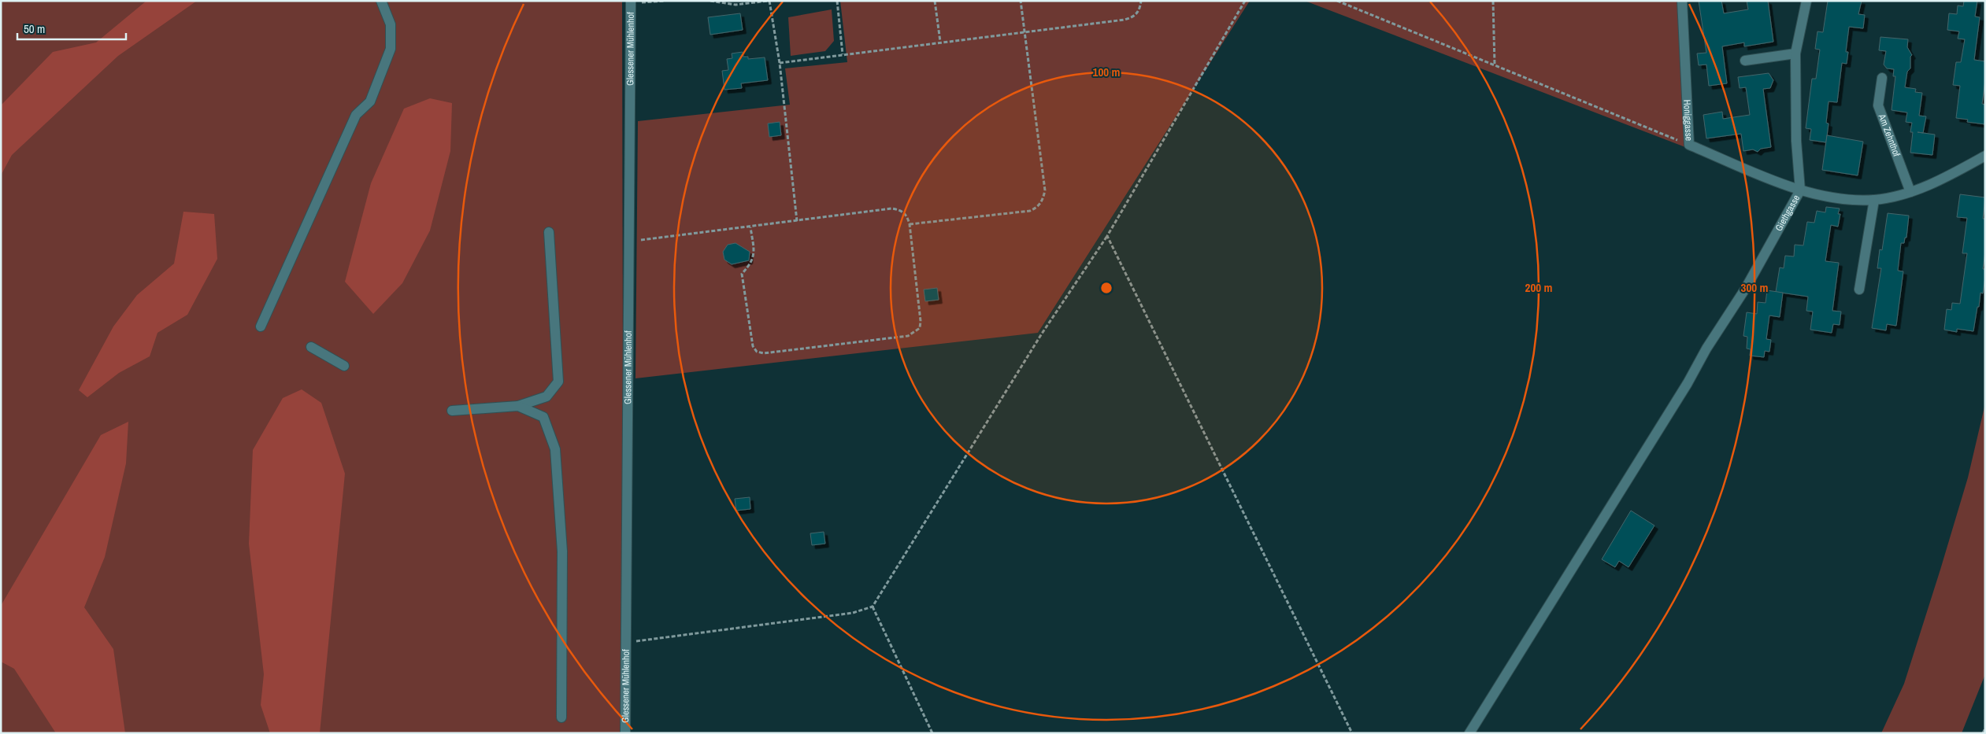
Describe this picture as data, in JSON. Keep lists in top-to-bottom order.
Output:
{
  "streets": {
    "street": [
      "Glessener Mühlenhof",
      "Honiggasse",
      "Am Zehnthof",
      "Giethgasse"
    ]
  },
  "crossings": [
    ["Honiggasse", "Giethgasse"]
  ],
  "scale_bar": "50 m",
  "rings": ["100 m", "200 m", "300 m"]
}
